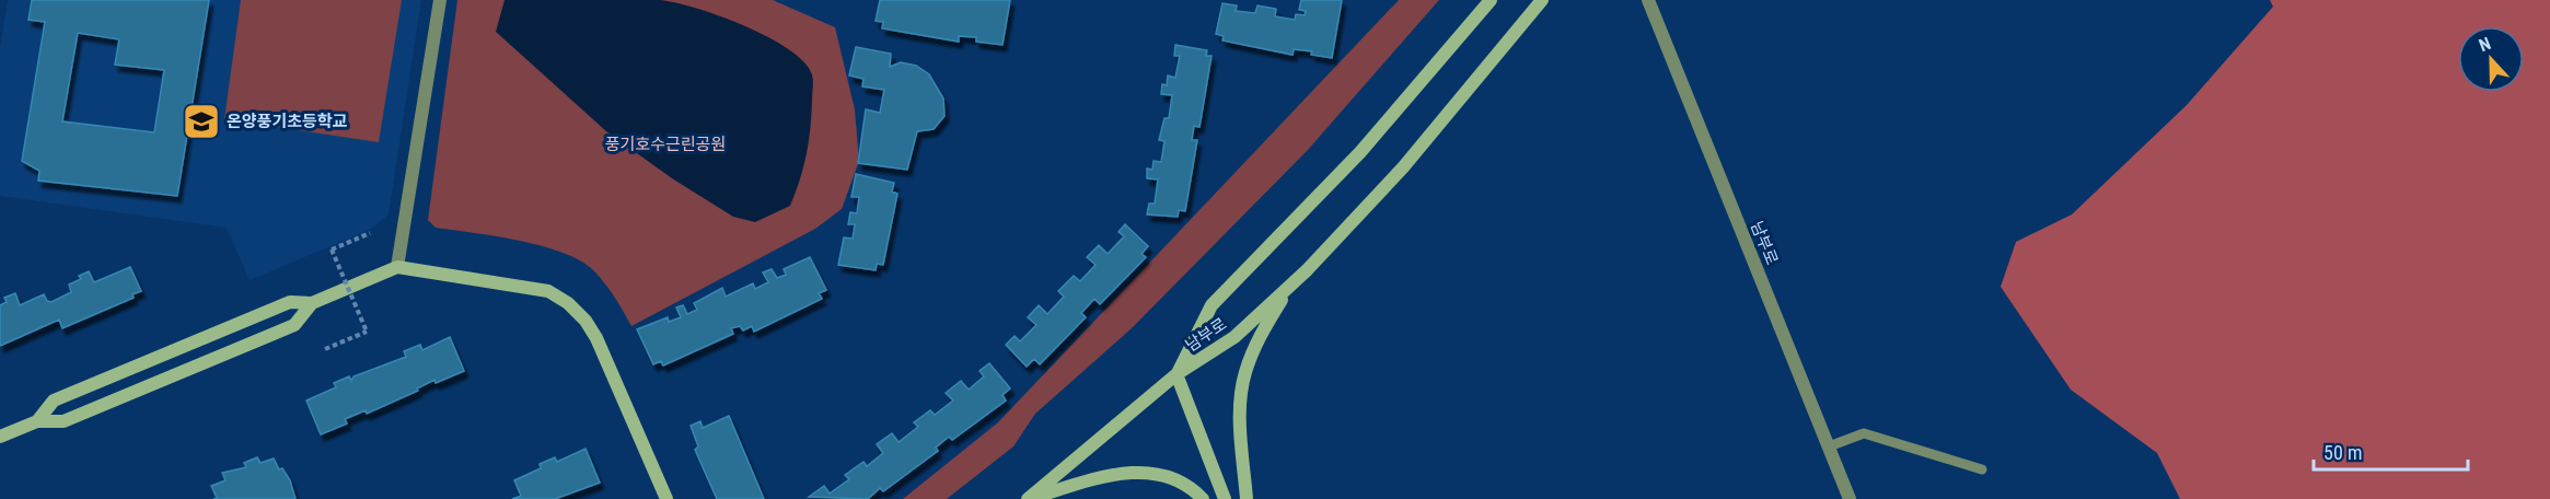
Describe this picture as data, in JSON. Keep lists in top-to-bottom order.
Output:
{
  "streets": {
    "street": ["남부로"]
  },
  "parks": ["풍기호수근린공원"],
  "places": {
    "school or university": ["온양풍기초등학교"]
  },
  "scale_bar": "50 m",
  "north": "top"
}
